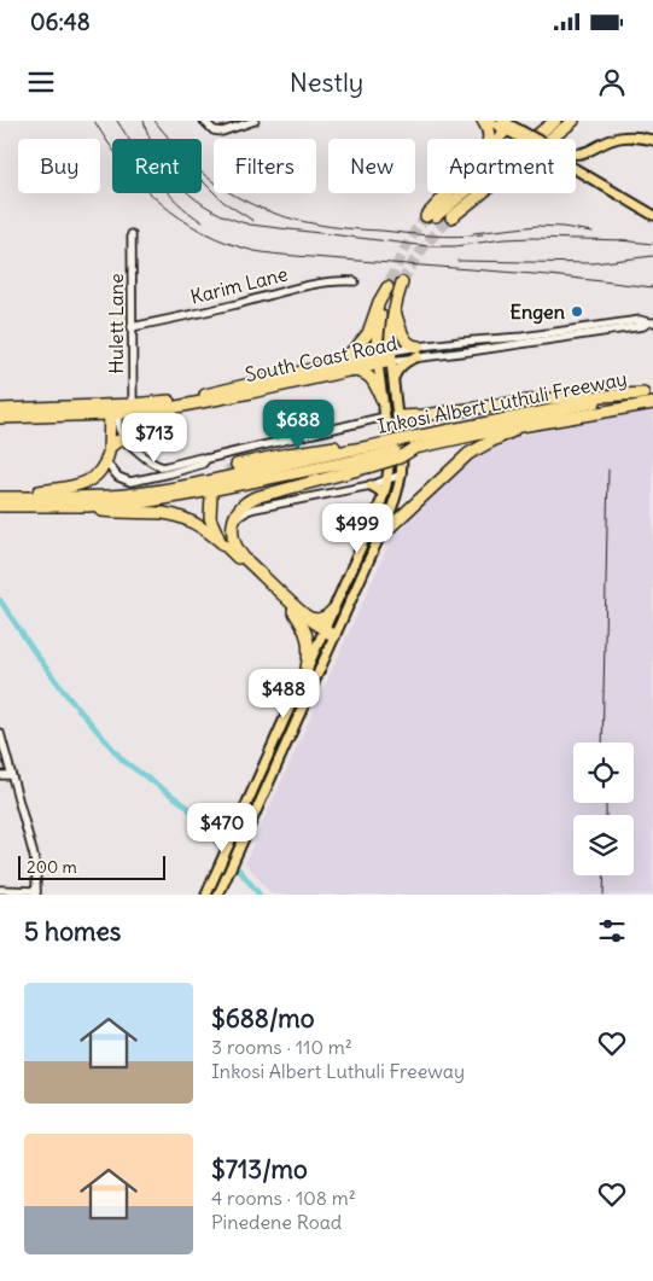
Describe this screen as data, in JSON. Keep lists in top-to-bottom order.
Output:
{
  "streets": {
    "highway": ["South Coast Road", "Inkosi Albert Luthuli Freeway"],
    "street": ["Karim Lane", "Hulett Lane"]
  },
  "crossings": [
    ["Karim Lane", "Hulett Lane"],
    ["Hulett Lane", "South Coast Road"]
  ],
  "places": ["Engen"],
  "scale_bar": "200 m",
  "page": {
    "status": "06:48",
    "header": "Nestly",
    "chip": [
      "Buy",
      "Rent",
      "Filters",
      "New",
      "Apartment"
    ],
    "price": [
      "$688",
      "$713",
      "$499",
      "$488",
      "$470"
    ],
    "scale": "200 m",
    "heading": "5 homes",
    "list": [
      {
        "name": "$688/mo",
        "note": "3 rooms · 110 m² · Inkosi Albert Luthuli Freeway"
      },
      {
        "name": "$713/mo",
        "note": "4 rooms · 108 m² · Pinedene Road"
      }
    ]
  }
}
